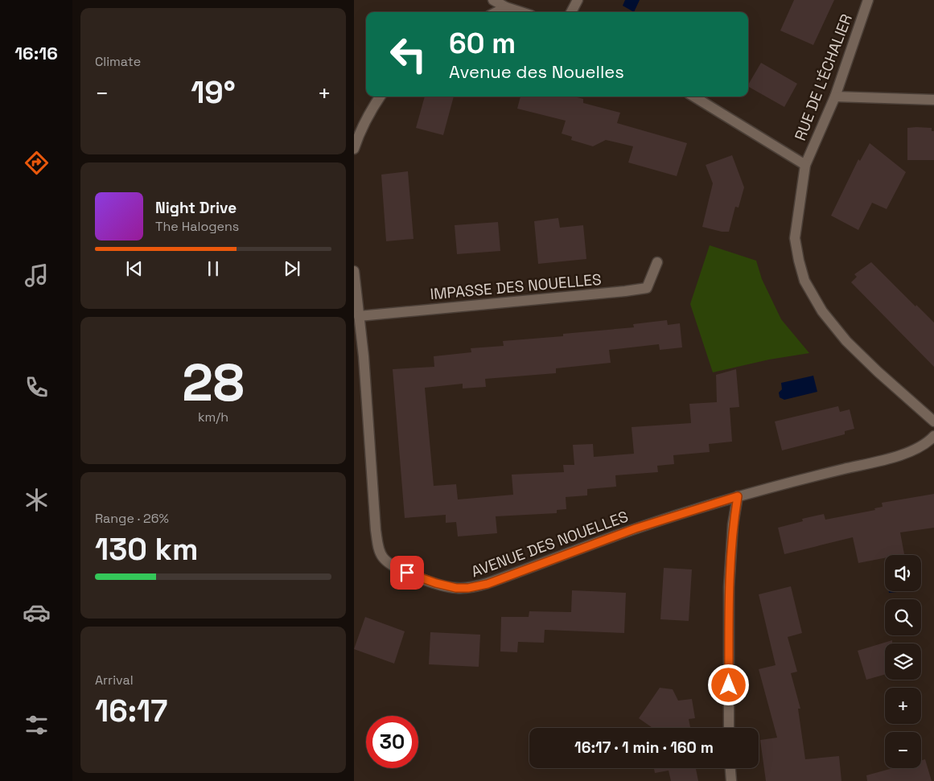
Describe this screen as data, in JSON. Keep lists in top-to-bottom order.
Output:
{
  "streets": {
    "street": ["RUE DE L'ÉCHALIER", "IMPASSE DES NOUELLES", "AVENUE DES NOUELLES"]
  },
  "crossings": [
    ["IMPASSE DES NOUELLES", "AVENUE DES NOUELLES"]
  ],
  "page": {
    "tabs": "16:16",
    "tile": [
      "Climate",
      ["28", "km/h"],
      ["Range · 26%", "130 km"],
      ["Arrival", "16:17"]
    ],
    "turn": ["60 m", "Avenue des Nouelles"],
    "heat": ["−", "19°", "+"],
    "song": ["Night Drive", "The Halogens"],
    "map_buttons": ["+", "−"],
    "limit": "30",
    "trip": "16:17 · 1 min · 160 m"
  }
}
